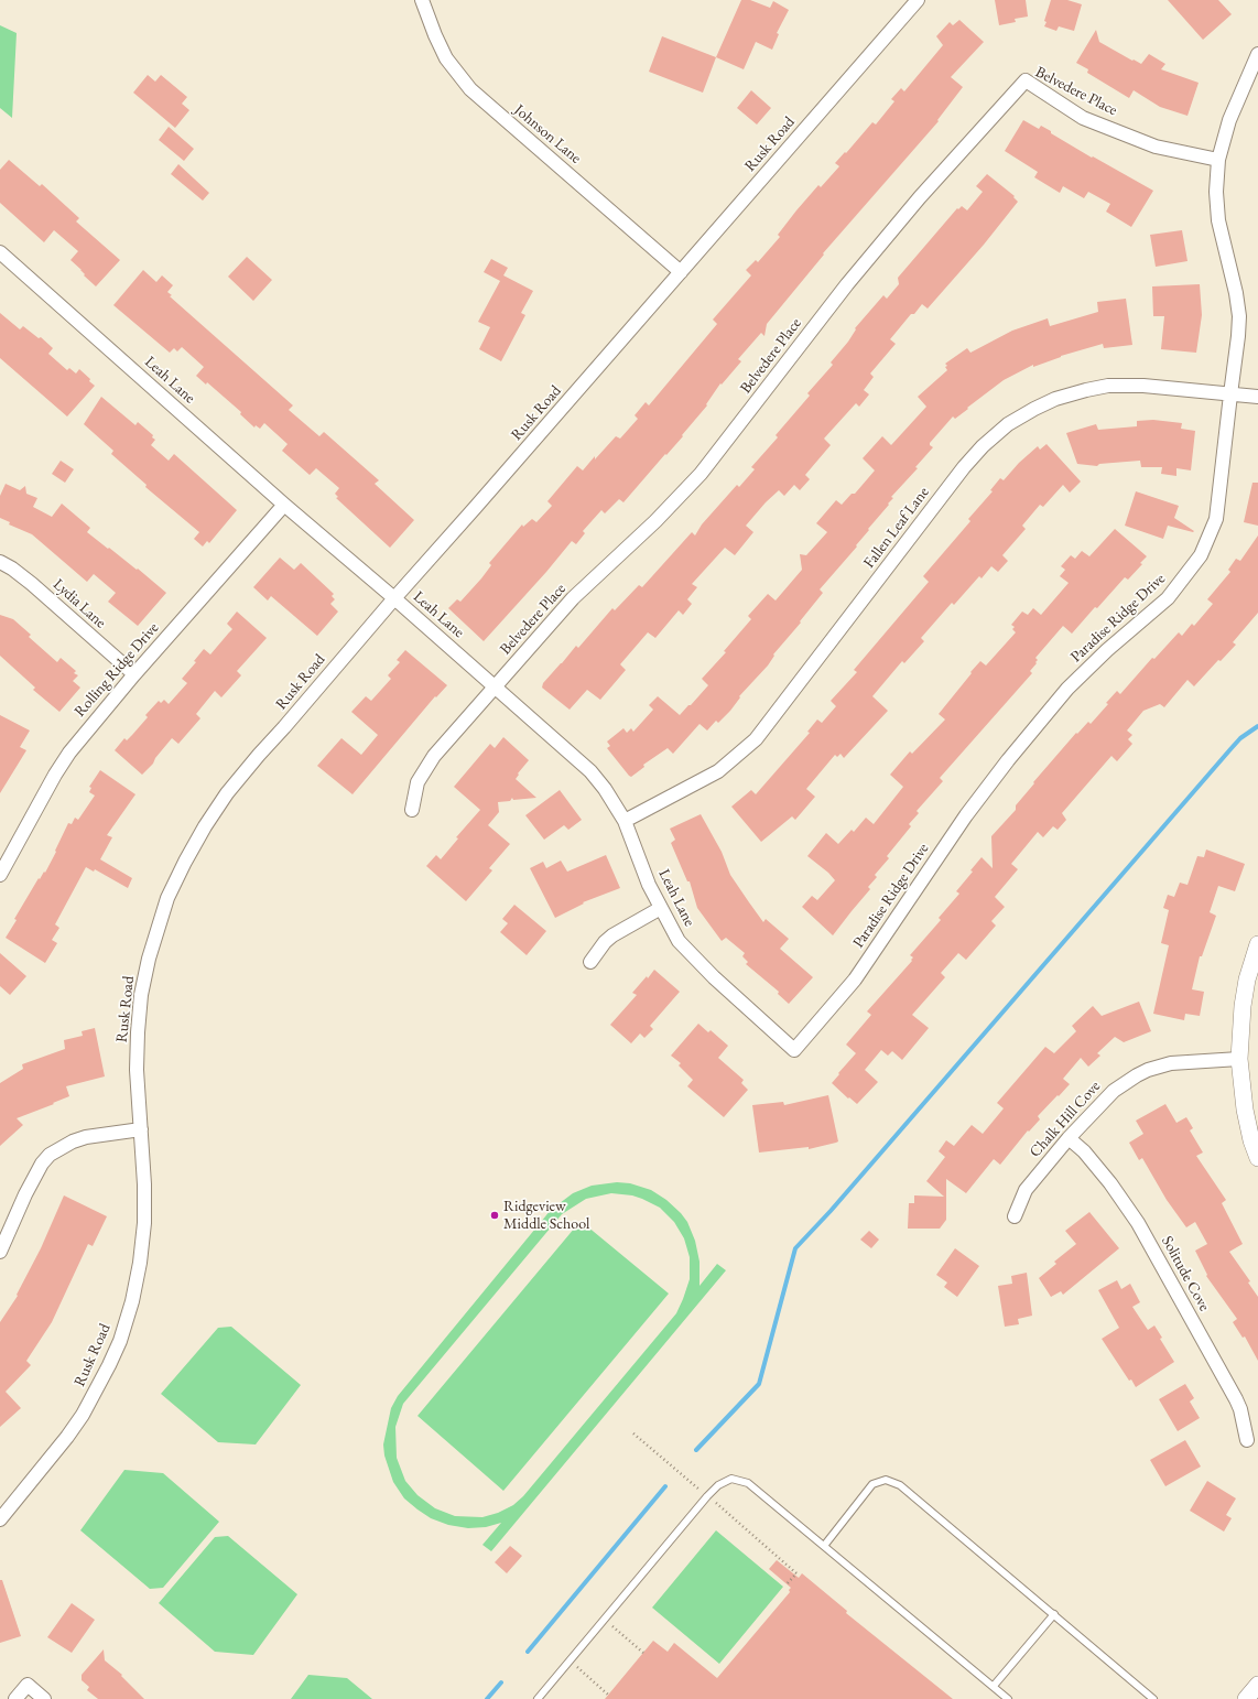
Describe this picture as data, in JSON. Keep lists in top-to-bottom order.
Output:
{
  "streets": {
    "street": [
      "Belvedere Place",
      "Johnson Lane",
      "Rusk Road",
      "Leah Lane",
      "Fallen Leaf Lane",
      "Lydia Lane",
      "Paradise Ridge Drive",
      "Rolling Ridge Drive",
      "Chalk Hill Cove",
      "Solitude Cove"
    ]
  },
  "crossings": [
    ["Belvedere Place", "Leah Lane"],
    ["Belvedere Place", "Paradise Ridge Drive"],
    ["Johnson Lane", "Rusk Road"],
    ["Rusk Road", "Leah Lane"],
    ["Leah Lane", "Fallen Leaf Lane"],
    ["Leah Lane", "Paradise Ridge Drive"],
    ["Leah Lane", "Rolling Ridge Drive"],
    ["Fallen Leaf Lane", "Paradise Ridge Drive"],
    ["Lydia Lane", "Rolling Ridge Drive"],
    ["Chalk Hill Cove", "Solitude Cove"]
  ],
  "places": ["Ridgeview Middle School"]
}
